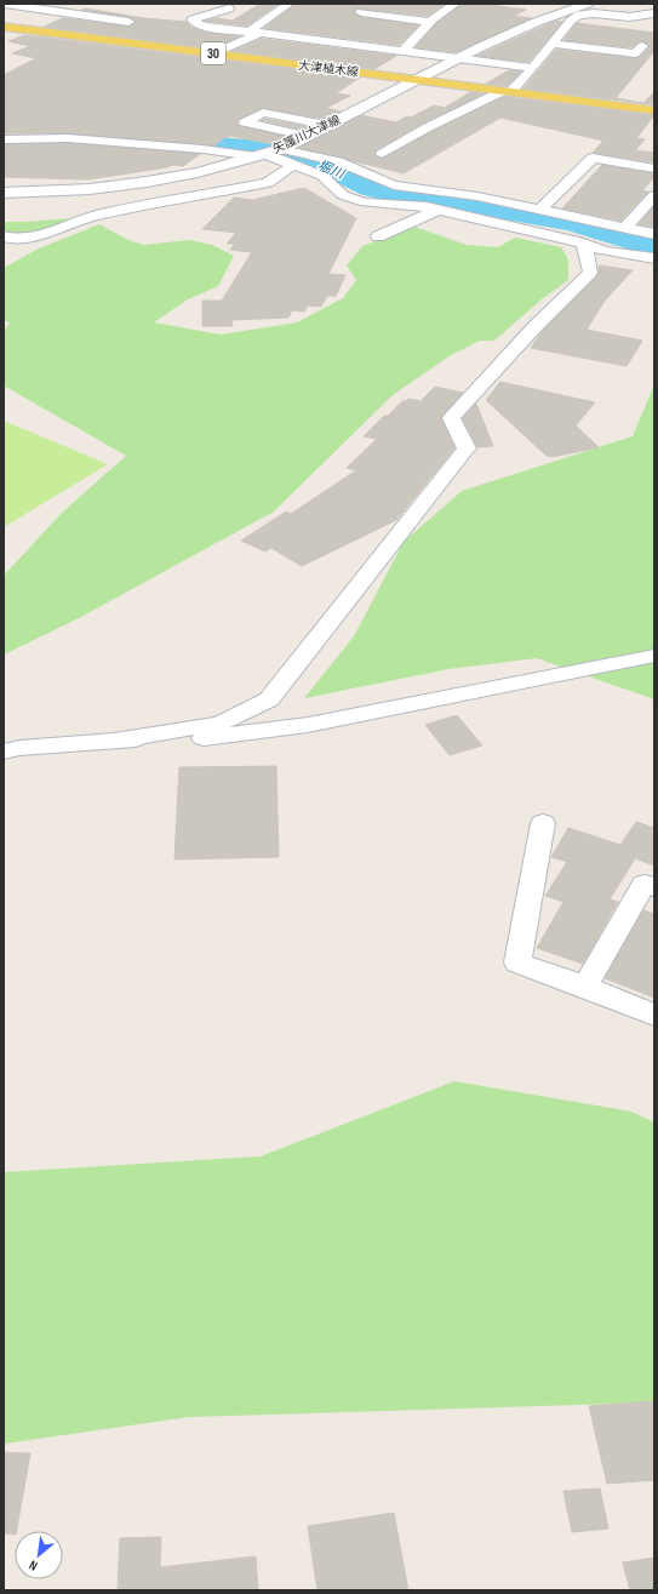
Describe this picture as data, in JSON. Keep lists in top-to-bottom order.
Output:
{
  "streets": {
    "main road": ["30", "大津植木線", "矢護川大津線"]
  },
  "crossings": [
    ["大津植木線", "矢護川大津線"]
  ],
  "water": ["堀川"],
  "north": "bottom left"
}
